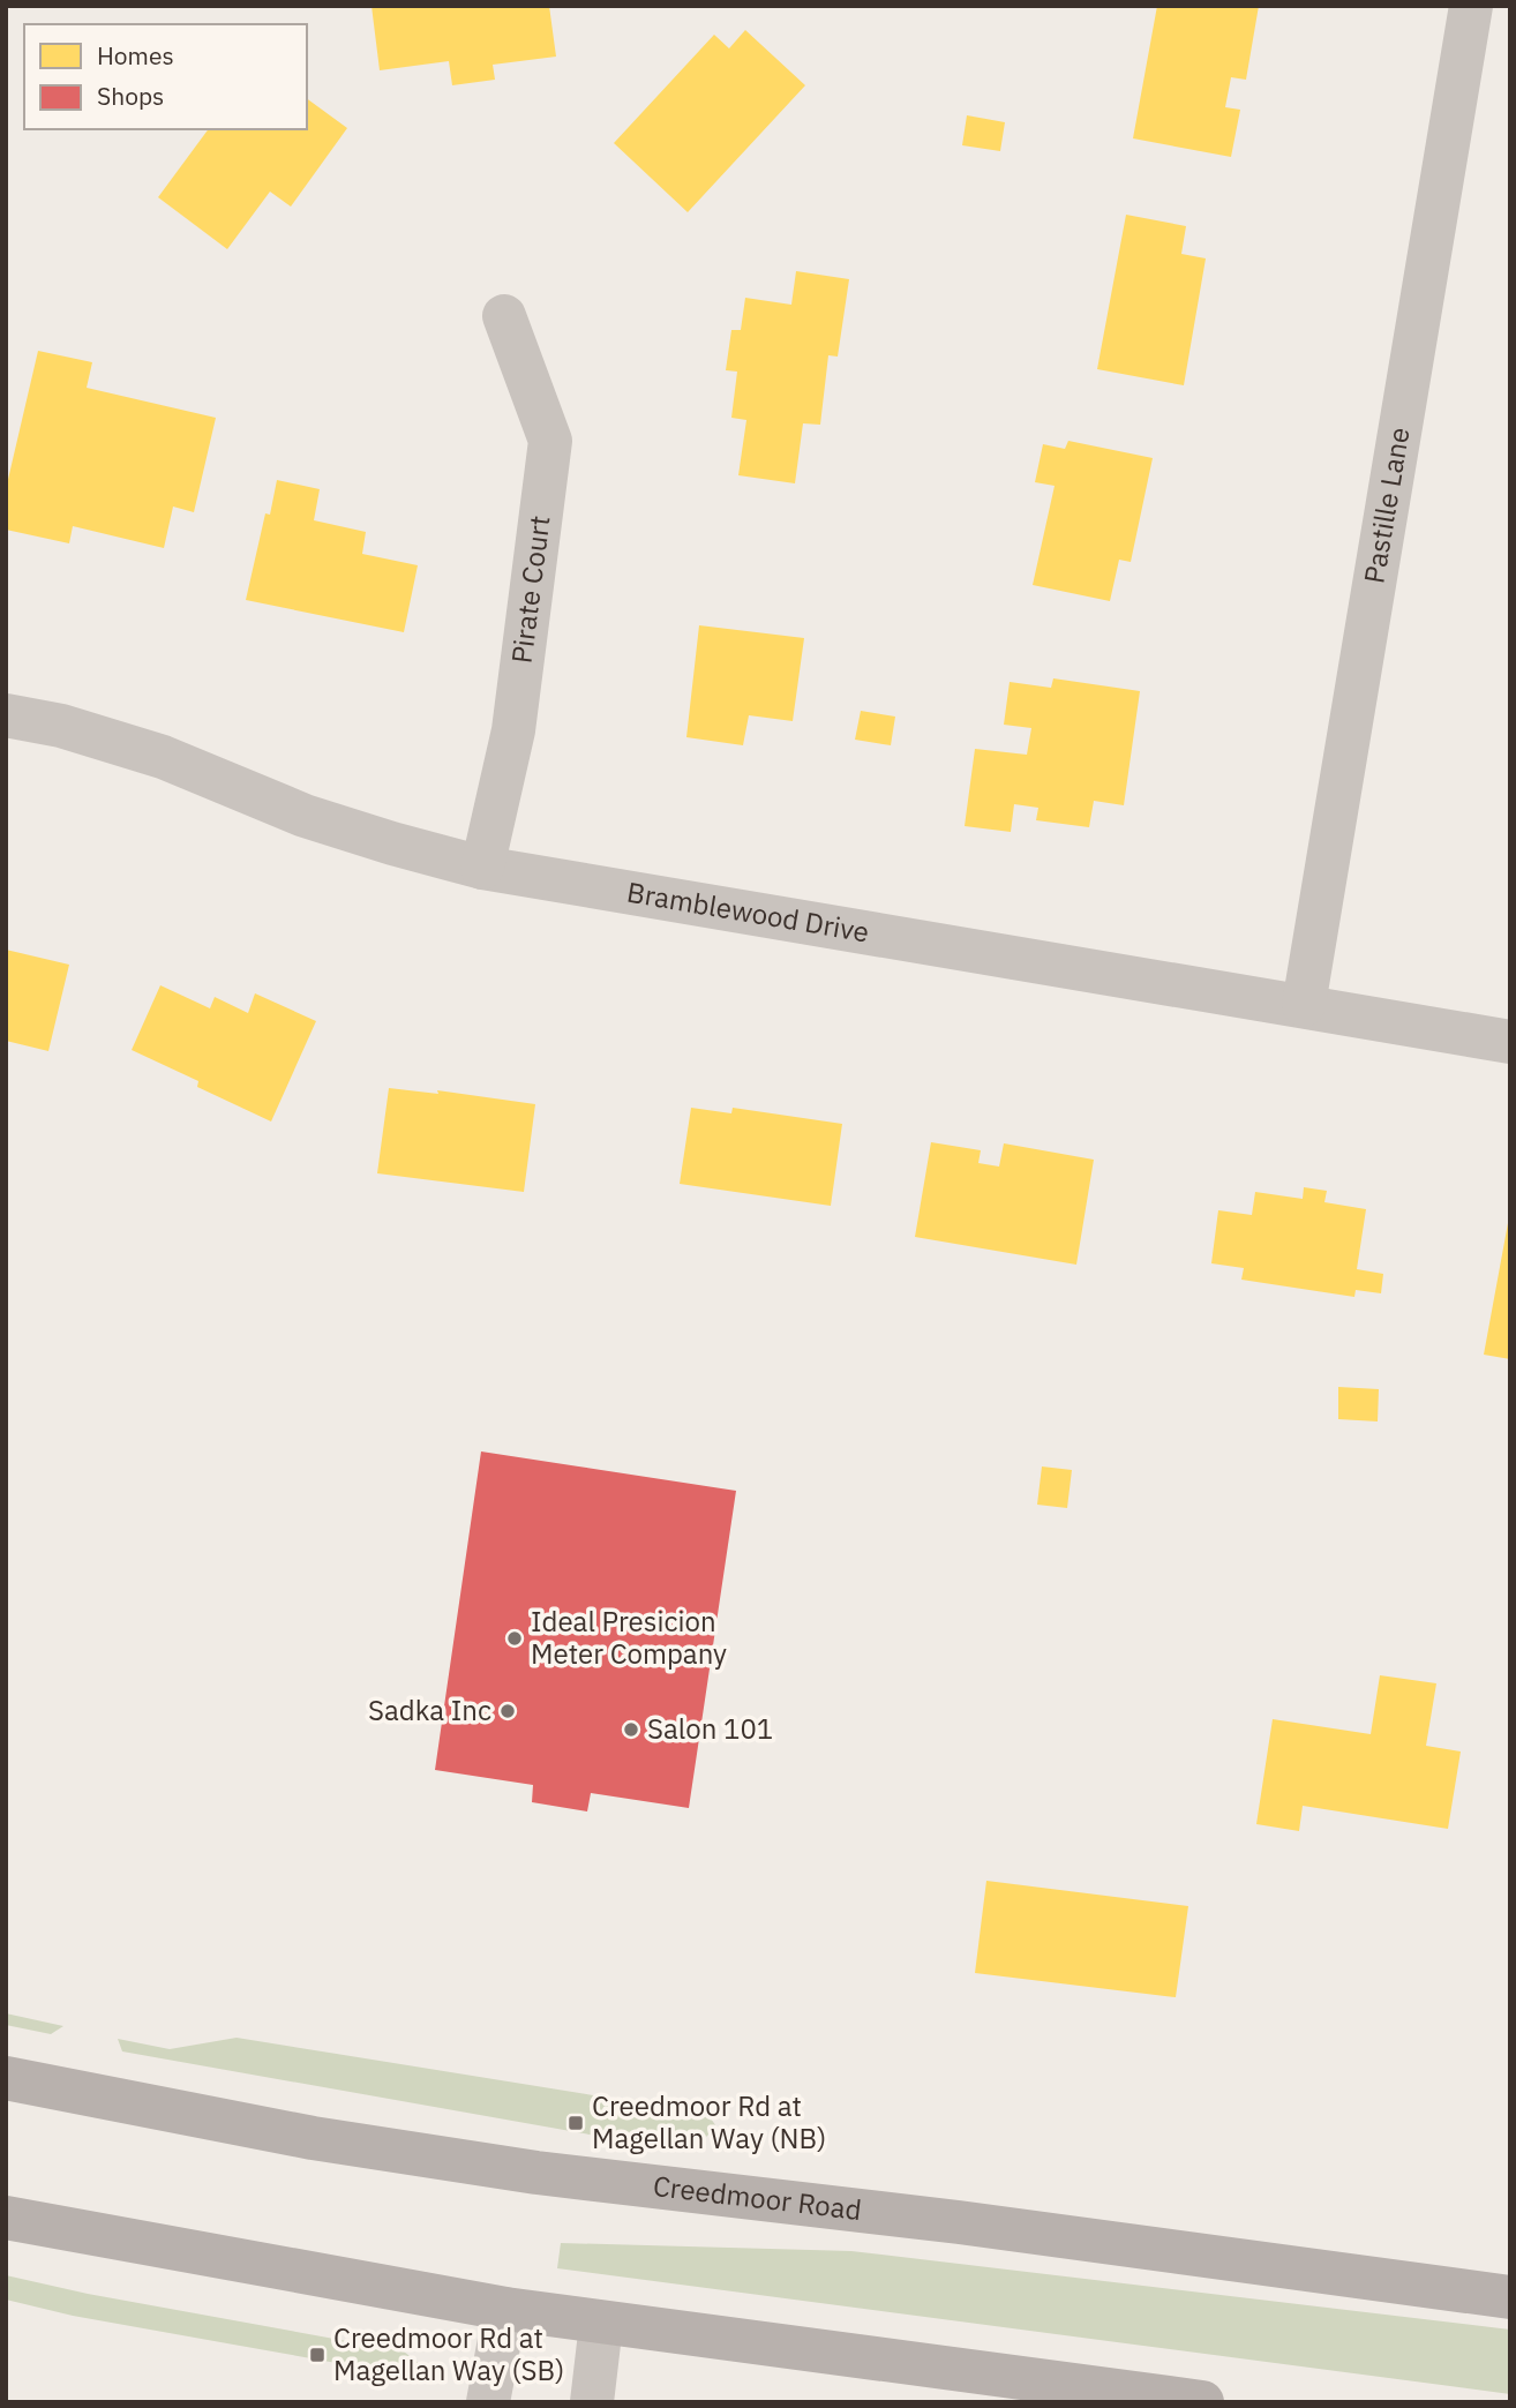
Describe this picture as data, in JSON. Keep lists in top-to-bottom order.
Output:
{
  "streets": {
    "main road": ["Creedmoor Road"],
    "street": ["Pastille Lane", "Pirate Court", "Bramblewood Drive"]
  },
  "crossings": [
    ["Pastille Lane", "Bramblewood Drive"],
    ["Pirate Court", "Bramblewood Drive"]
  ],
  "places": {
    "other": ["Ideal Presicion Meter Company", "Sadka Inc", "Salon 101"],
    "transit": ["Creedmoor Rd at Magellan Way (NB)", "Creedmoor Rd at Magellan Way (SB)"]
  },
  "legend": ["Homes", "Shops"]
}
